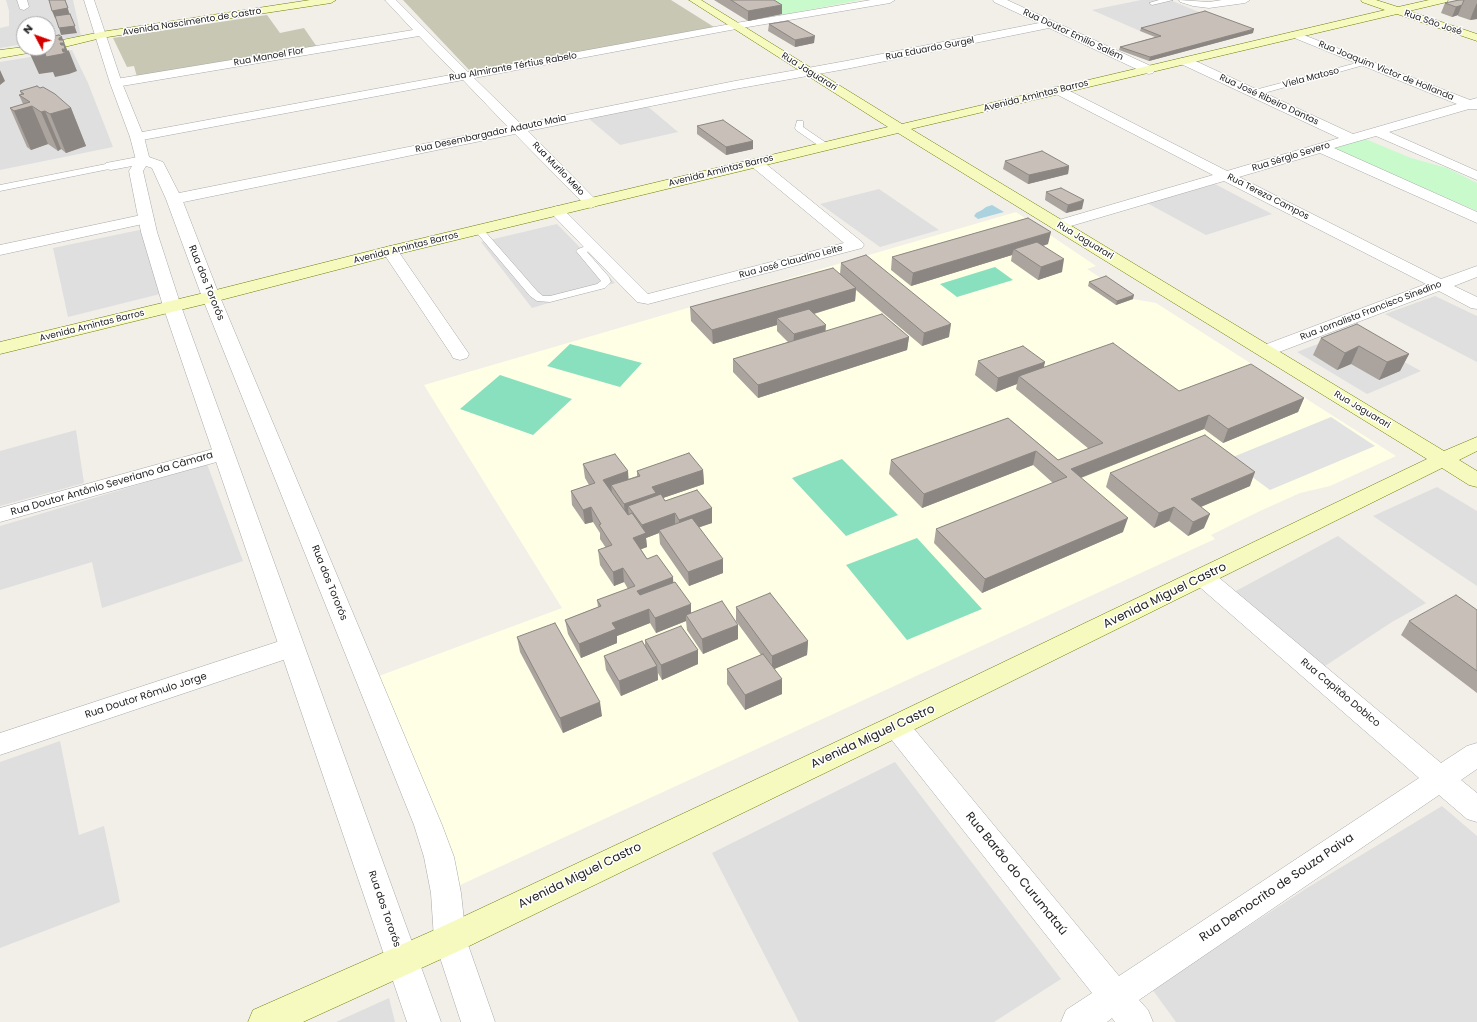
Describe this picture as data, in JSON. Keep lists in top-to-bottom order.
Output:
{
  "streets": {
    "main road": [
      "Avenida Nascimento de Castro",
      "Rua São José",
      "Rua Jaguarari",
      "Avenida Amintas Barros",
      "Avenida Miguel Castro"
    ],
    "street": [
      "Rua Doutor Emílio Salém",
      "Rua Eduardo Gurgel",
      "Rua Manoel Flor",
      "Rua Almirante Tértius Rabelo",
      "Rua Joaquim Victor de Hollanda",
      "Rua José Ribeiro Dantas",
      "Rua Desembargador Adauto Maia",
      "Rua Sérgio Severo",
      "Rua Murilo Melo",
      "Rua Tereza Campos",
      "Rua José Claudino Leite",
      "Rua dos Tororós",
      "Rua Jornalista Francisco Sinedino",
      "Rua Doutor Antônio Severiano da Câmara",
      "Rua Capitão Dobico",
      "Rua Doutor Rômulo Jorge",
      "Rua Barão do Curumataú",
      "Rua Democrito de Souza Paiva"
    ],
    "lane": ["Viela Matoso"]
  },
  "crossings": [
    ["Rua São José", "Avenida Amintas Barros"],
    ["Rua Doutor Emílio Salém", "Rua Eduardo Gurgel"],
    ["Rua Doutor Emílio Salém", "Avenida Amintas Barros"],
    ["Rua Eduardo Gurgel", "Rua Jaguarari"],
    ["Rua Eduardo Gurgel", "Rua Desembargador Adauto Maia"],
    ["Rua Manoel Flor", "Rua Murilo Melo"],
    ["Rua Almirante Tértius Rabelo", "Rua Jaguarari"],
    ["Rua Almirante Tértius Rabelo", "Rua Murilo Melo"],
    ["Rua Joaquim Victor de Hollanda", "Viela Matoso"],
    ["Rua Joaquim Victor de Hollanda", "Avenida Amintas Barros"],
    ["Rua Joaquim Victor de Hollanda", "Rua Sérgio Severo"],
    ["Rua Jaguarari", "Avenida Amintas Barros"],
    ["Rua Jaguarari", "Rua Desembargador Adauto Maia"],
    ["Rua Jaguarari", "Rua Sérgio Severo"],
    ["Rua Jaguarari", "Rua Jornalista Francisco Sinedino"],
    ["Rua Jaguarari", "Avenida Miguel Castro"],
    ["Viela Matoso", "Rua José Ribeiro Dantas"],
    ["Avenida Amintas Barros", "Rua José Ribeiro Dantas"],
    ["Avenida Amintas Barros", "Rua Murilo Melo"],
    ["Avenida Amintas Barros", "Rua Tereza Campos"],
    ["Avenida Amintas Barros", "Rua José Claudino Leite"],
    ["Avenida Amintas Barros", "Rua dos Tororós"],
    ["Rua José Ribeiro Dantas", "Rua Sérgio Severo"],
    ["Rua Desembargador Adauto Maia", "Rua Murilo Melo"],
    ["Rua Desembargador Adauto Maia", "Rua dos Tororós"],
    ["Rua Sérgio Severo", "Rua Tereza Campos"],
    ["Rua Tereza Campos", "Rua Jornalista Francisco Sinedino"],
    ["Rua dos Tororós", "Rua Doutor Antônio Severiano da Câmara"],
    ["Rua dos Tororós", "Avenida Miguel Castro"],
    ["Rua dos Tororós", "Rua Doutor Rômulo Jorge"],
    ["Avenida Miguel Castro", "Rua Capitão Dobico"],
    ["Avenida Miguel Castro", "Rua Barão do Curumataú"],
    ["Rua Capitão Dobico", "Rua Democrito de Souza Paiva"],
    ["Rua Barão do Curumataú", "Rua Democrito de Souza Paiva"]
  ],
  "north": "top left"
}
